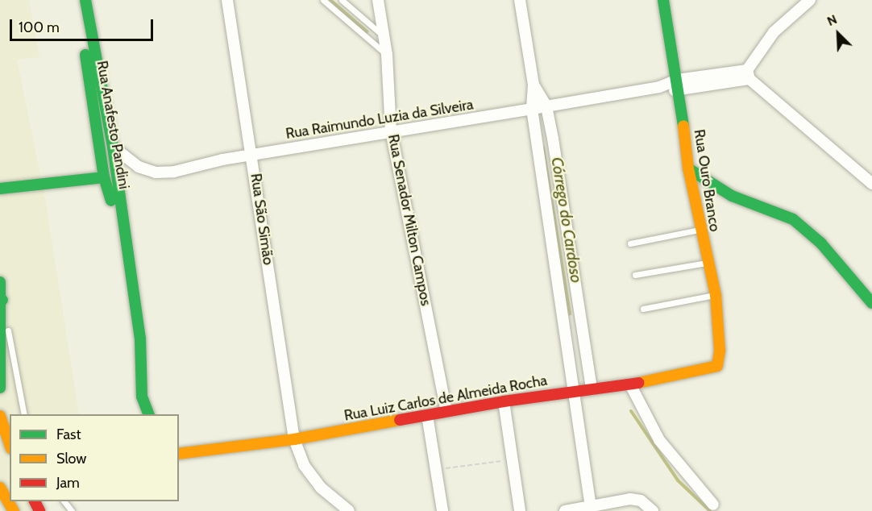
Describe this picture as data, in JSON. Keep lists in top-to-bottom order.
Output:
{
  "streets": {
    "main road": ["Rua Anafesto Pandini", "Rua Ouro Branco", "Rua Luiz Carlos de Almeida Rocha"],
    "street": ["Rua Raimundo Luzia da Silveira", "Rua São Simão", "Rua Senador Milton Campos"]
  },
  "crossings": [
    ["Rua Raimundo Luzia da Silveira", "Rua Anafesto Pandini"],
    ["Rua Raimundo Luzia da Silveira", "Rua Ouro Branco"],
    ["Rua Raimundo Luzia da Silveira", "Rua São Simão"],
    ["Rua Raimundo Luzia da Silveira", "Rua Senador Milton Campos"],
    ["Rua Ouro Branco", "Rua Luiz Carlos de Almeida Rocha"],
    ["Rua São Simão", "Rua Luiz Carlos de Almeida Rocha"],
    ["Rua Senador Milton Campos", "Rua Luiz Carlos de Almeida Rocha"]
  ],
  "water": ["Córrego do Cardoso"],
  "legend": ["Fast", "Slow", "Jam"],
  "scale_bar": "100 m",
  "north": "top left"
}
